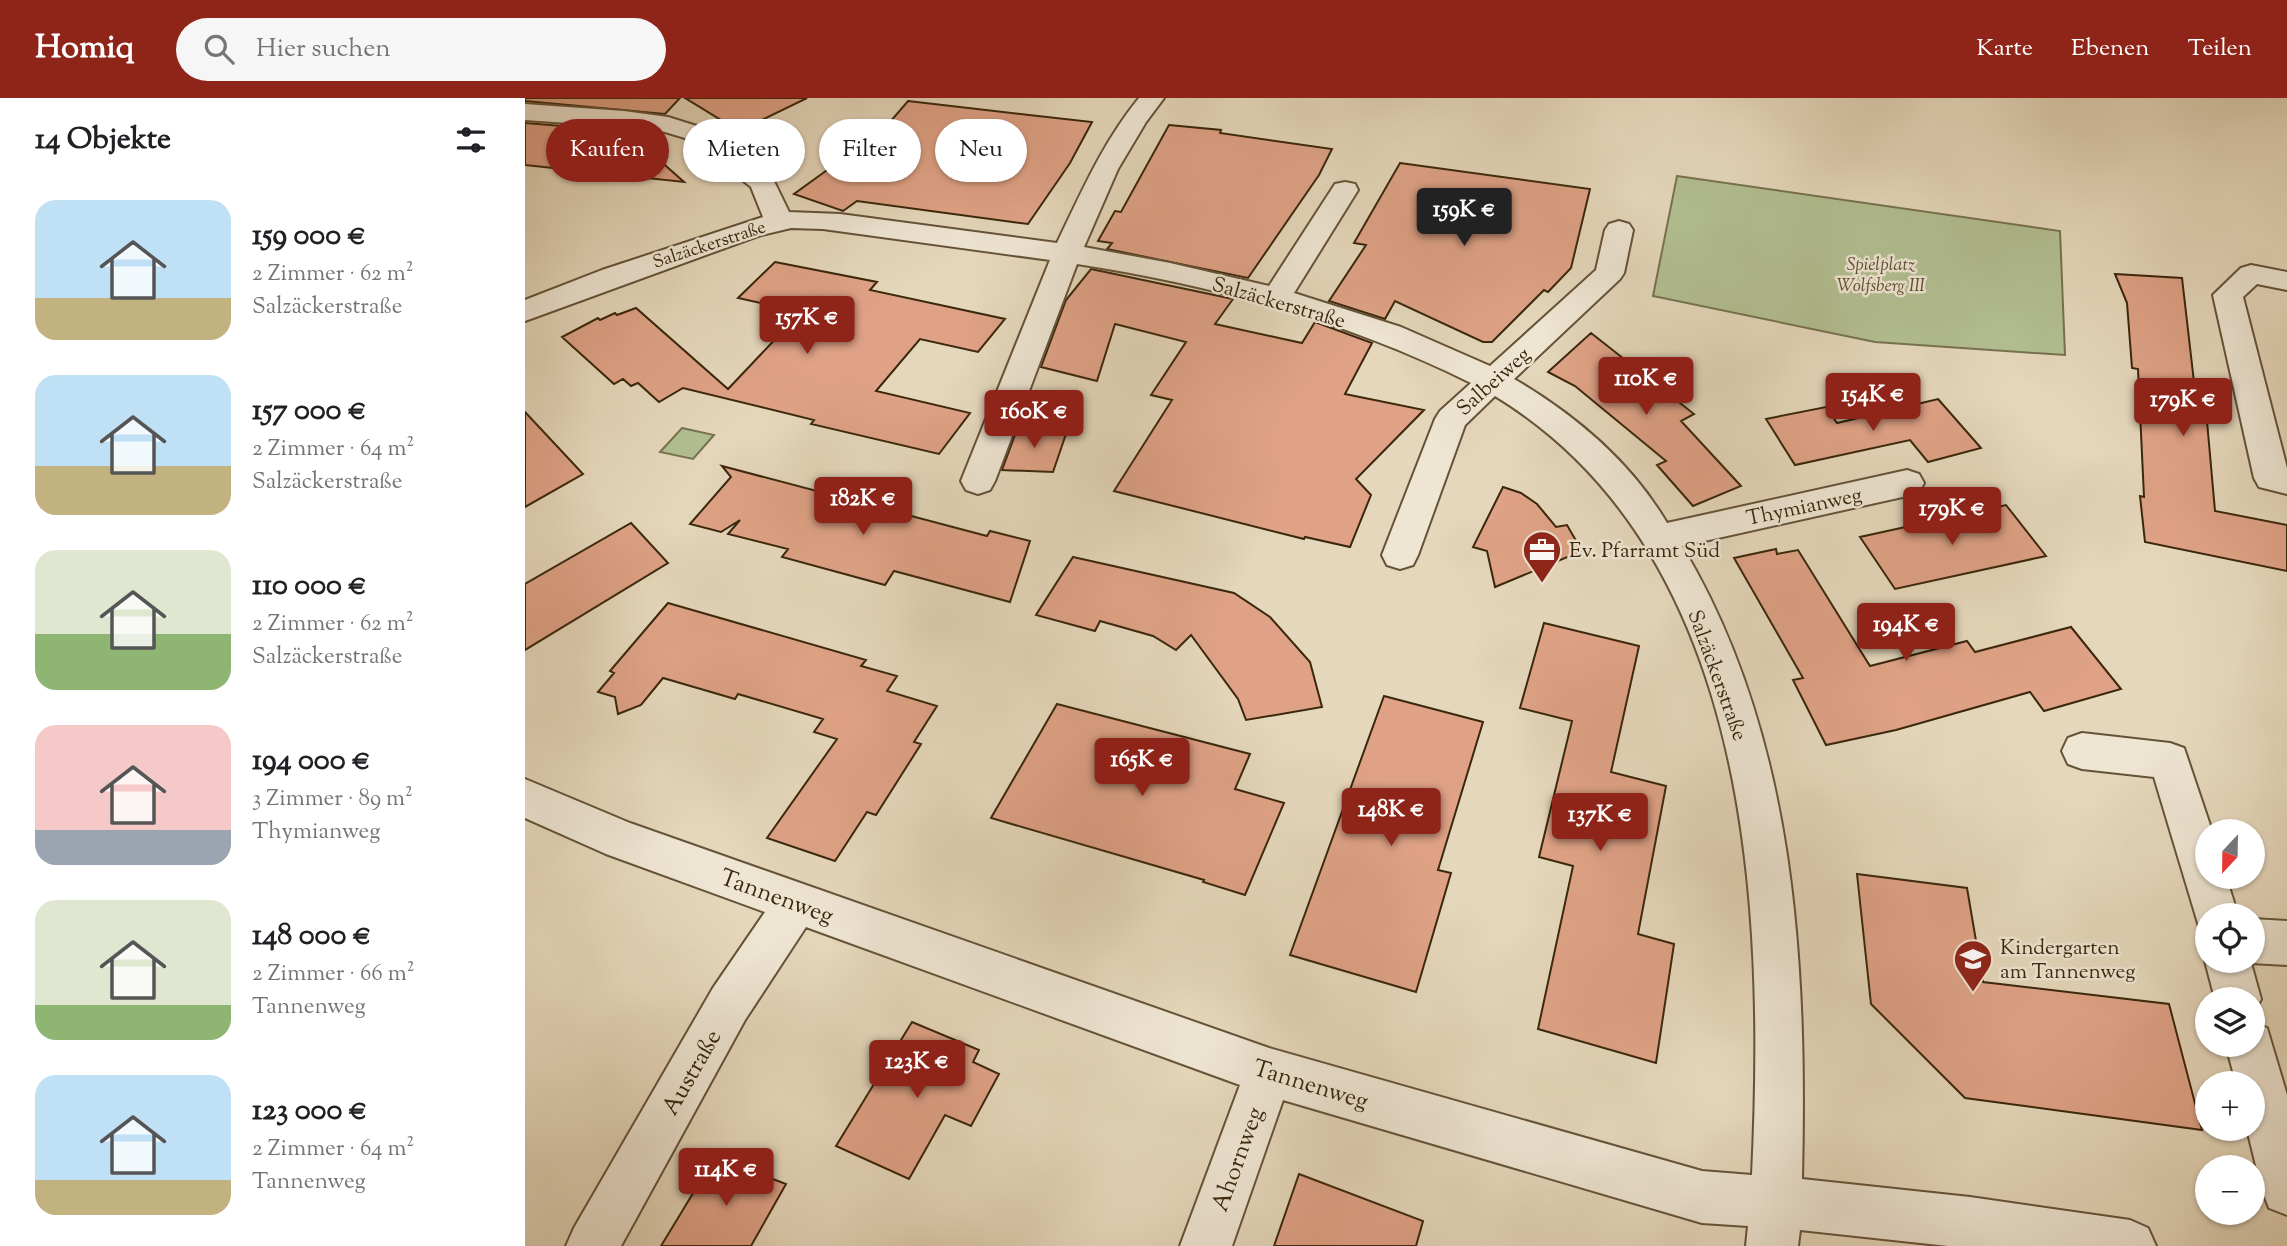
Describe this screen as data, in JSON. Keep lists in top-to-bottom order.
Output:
{
  "streets": {
    "street": [
      "Salzäckerstraße",
      "Salbeiweg",
      "Thymianweg",
      "Tannenweg",
      "Austraße",
      "Ahornweg"
    ]
  },
  "crossings": [
    ["Salzäckerstraße", "Salbeiweg"],
    ["Salzäckerstraße", "Thymianweg"],
    ["Salzäckerstraße", "Tannenweg"],
    ["Tannenweg", "Austraße"],
    ["Tannenweg", "Ahornweg"]
  ],
  "parks": ["Spielplatz Wolfsberg III"],
  "places": {
    "office": ["Ev. Pfarramt Süd"],
    "school or university": ["Kindergarten am Tannenweg"]
  },
  "north": "bottom",
  "page": {
    "header": "Homiq",
    "search": "Hier suchen",
    "nav": ["Karte", "Ebenen", "Teilen"],
    "heading": "14 Objekte",
    "chip": [
      "Kaufen",
      "Mieten",
      "Filter",
      "Neu"
    ],
    "list": [
      {
        "name": "159 000 €",
        "note": "2 Zimmer · 62 m² · Salzäckerstraße"
      },
      {
        "name": "157 000 €",
        "note": "2 Zimmer · 64 m² · Salzäckerstraße"
      },
      {
        "name": "110 000 €",
        "note": "2 Zimmer · 62 m² · Salzäckerstraße"
      },
      {
        "name": "194 000 €",
        "note": "3 Zimmer · 89 m² · Thymianweg"
      },
      {
        "name": "148 000 €",
        "note": "2 Zimmer · 66 m² · Tannenweg"
      },
      {
        "name": "123 000 €",
        "note": "2 Zimmer · 64 m² · Tannenweg"
      }
    ],
    "price": [
      "159K €",
      "157K €",
      "110K €",
      "154K €",
      "179K €",
      "160K €",
      "182K €",
      "179K €",
      "194K €",
      "165K €",
      "148K €",
      "137K €",
      "123K €",
      "114K €"
    ],
    "map_buttons": ["+", "−"]
  }
}
